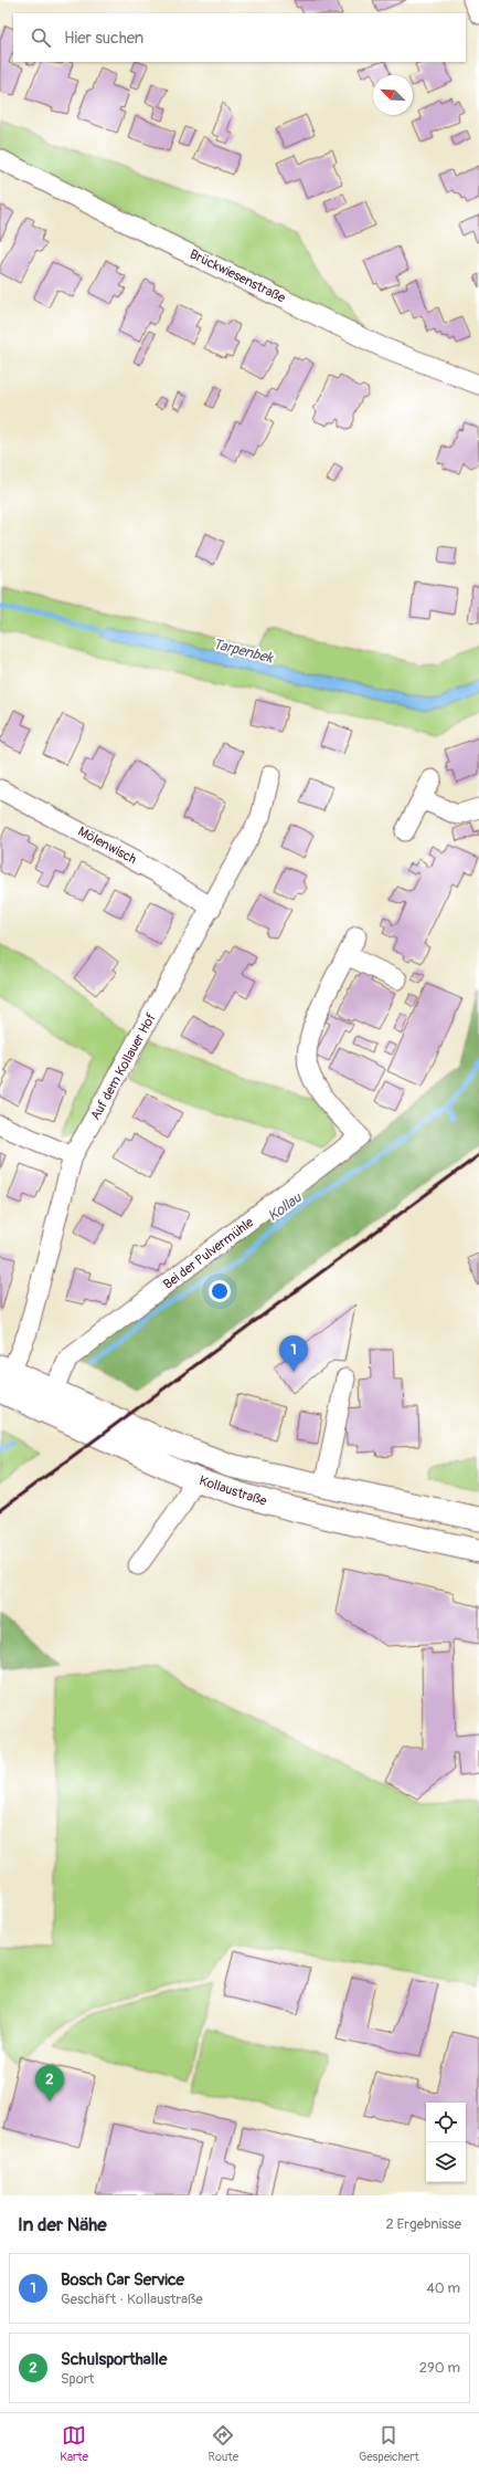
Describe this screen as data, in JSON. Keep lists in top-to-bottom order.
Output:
{
  "streets": {
    "main road": ["Kollaustraße"],
    "street": [
      "Brückwiesenstraße",
      "Mölenwisch",
      "Auf dem Kollauer Hof",
      "Bei der Pulvermühle"
    ]
  },
  "crossings": [
    ["Mölenwisch", "Auf dem Kollauer Hof"],
    ["Auf dem Kollauer Hof", "Kollaustraße"],
    ["Bei der Pulvermühle", "Kollaustraße"]
  ],
  "water": ["Tarpenbek", "Kollau"],
  "north": "top left",
  "page": {
    "search": "Hier suchen",
    "pins": ["1", "2"],
    "heading": ["In der Nähe", "2 Ergebnisse"],
    "list": [
      {
        "mark": "1",
        "name": "Bosch Car Service",
        "note": "Geschäft · Kollaustraße",
        "value": "40 m"
      },
      {
        "mark": "2",
        "name": "Schulsporthalle",
        "note": "Sport",
        "value": "290 m"
      }
    ],
    "nav": ["Karte", "Route", "Gespeichert"]
  }
}
